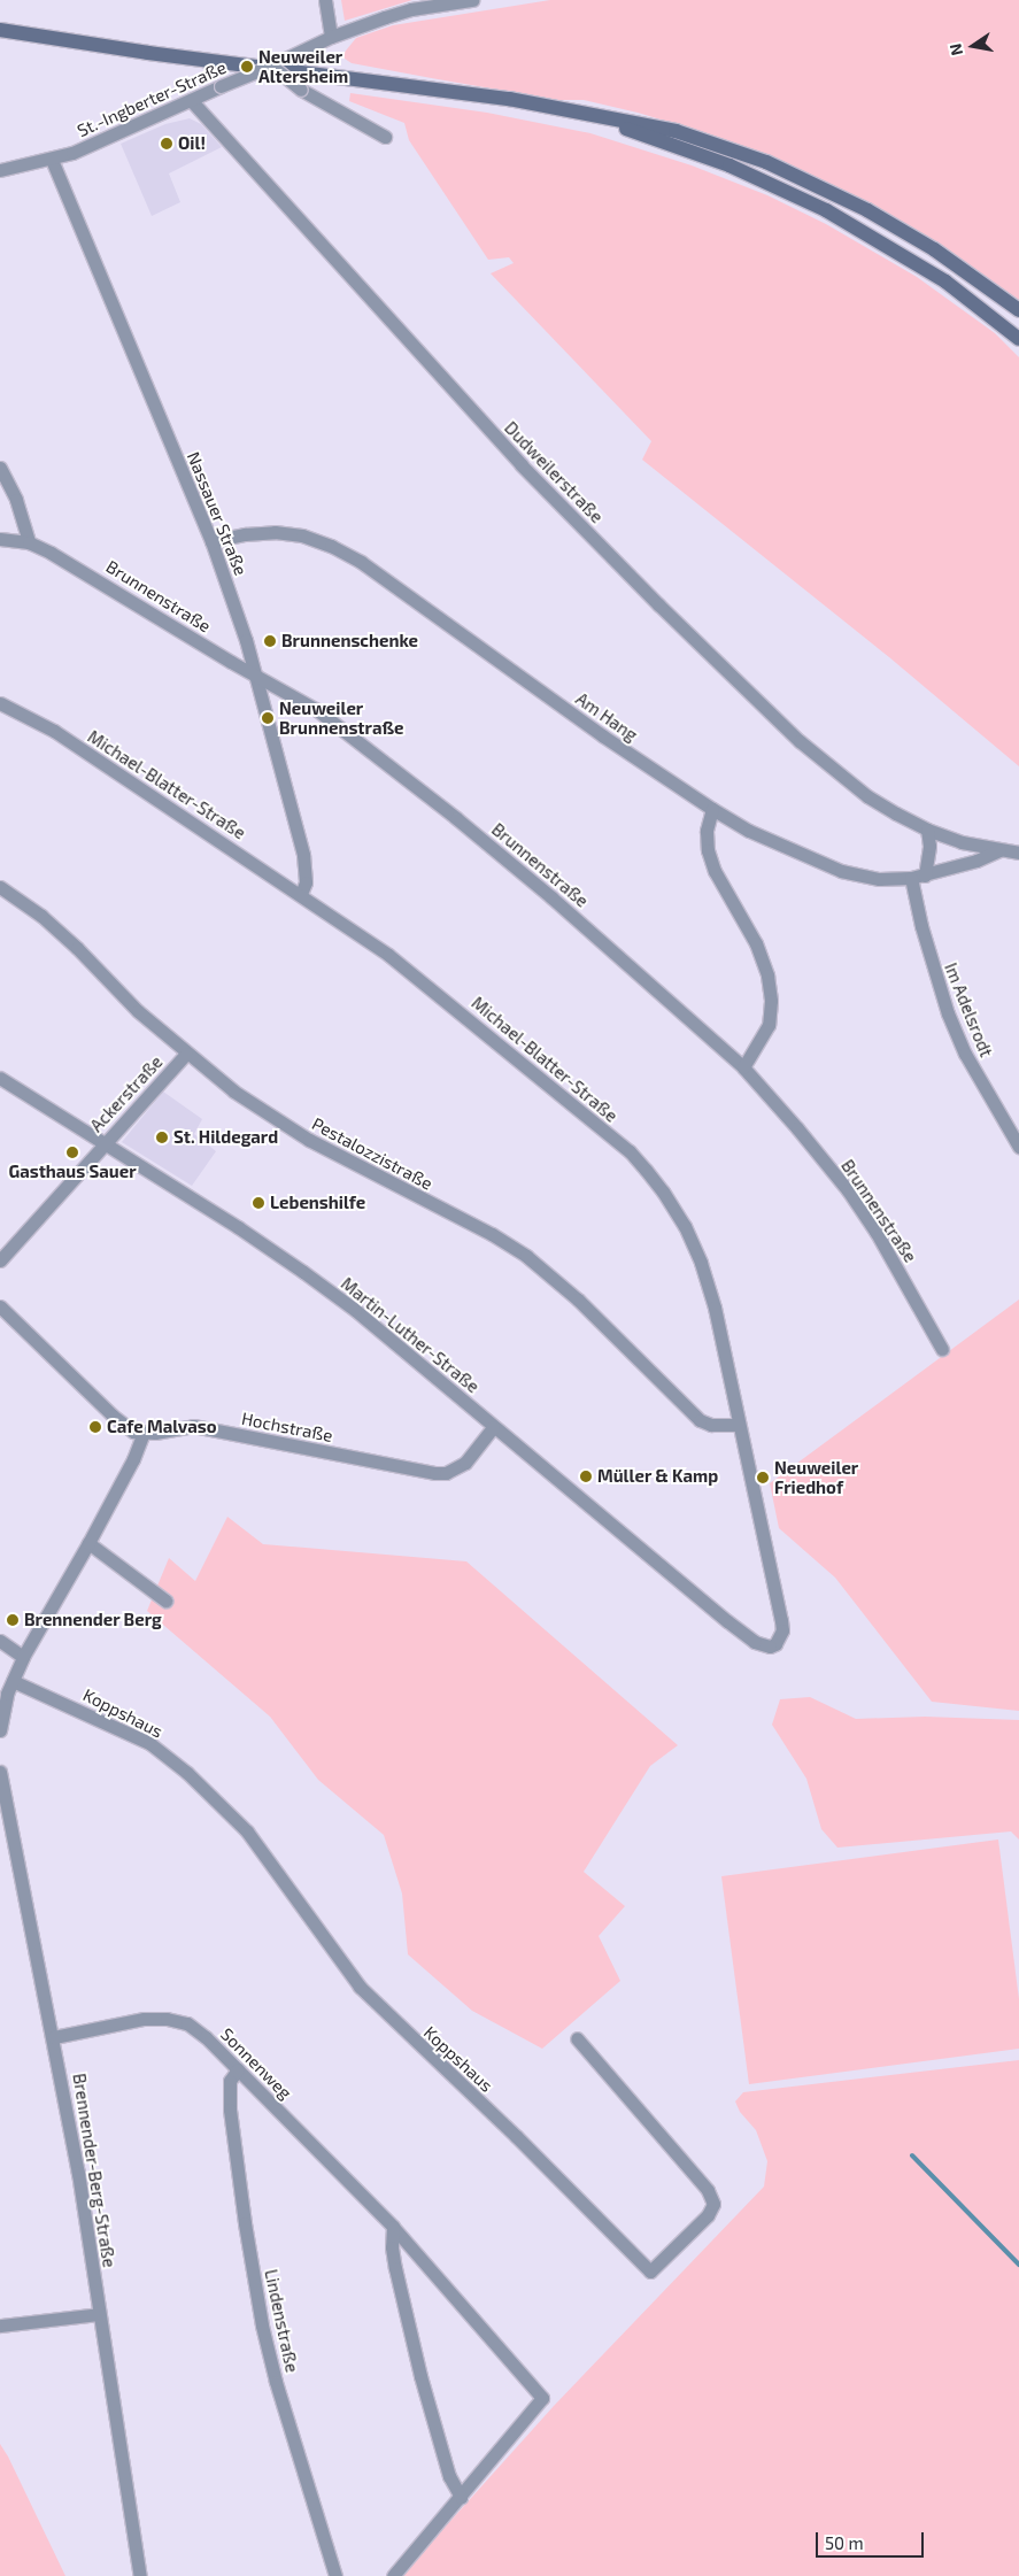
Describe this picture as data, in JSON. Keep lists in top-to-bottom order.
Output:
{
  "streets": {
    "street": [
      "St.-Ingberter-Straße",
      "Dudweilerstraße",
      "Nassauer Straße",
      "Brunnenstraße",
      "Am Hang",
      "Michael-Blatter-Straße",
      "Im Adelsrodt",
      "Ackerstraße",
      "Pestalozzistraße",
      "Martin-Luther-Straße",
      "Hochstraße",
      "Koppshaus",
      "Sonnenweg",
      "Brennender-Berg-Straße",
      "Lindenstraße"
    ]
  },
  "crossings": [
    ["St.-Ingberter-Straße", "Dudweilerstraße"],
    ["St.-Ingberter-Straße", "Nassauer Straße"],
    ["Dudweilerstraße", "Am Hang"],
    ["Nassauer Straße", "Brunnenstraße"],
    ["Nassauer Straße", "Am Hang"],
    ["Nassauer Straße", "Michael-Blatter-Straße"],
    ["Am Hang", "Im Adelsrodt"],
    ["Michael-Blatter-Straße", "Pestalozzistraße"],
    ["Michael-Blatter-Straße", "Martin-Luther-Straße"],
    ["Ackerstraße", "Pestalozzistraße"],
    ["Ackerstraße", "Martin-Luther-Straße"],
    ["Martin-Luther-Straße", "Hochstraße"],
    ["Sonnenweg", "Brennender-Berg-Straße"],
    ["Sonnenweg", "Lindenstraße"]
  ],
  "places": [
    "Neuweiler Altersheim",
    "Oil!",
    "Brunnenschenke",
    "Neuweiler Brunnenstraße",
    "St. Hildegard",
    "Gasthaus Sauer",
    "Lebenshilfe",
    "Cafe Malvaso",
    "Müller & Kamp",
    "Neuweiler Friedhof",
    "Brennender Berg"
  ],
  "scale_bar": "50 m",
  "north": "left"
}
